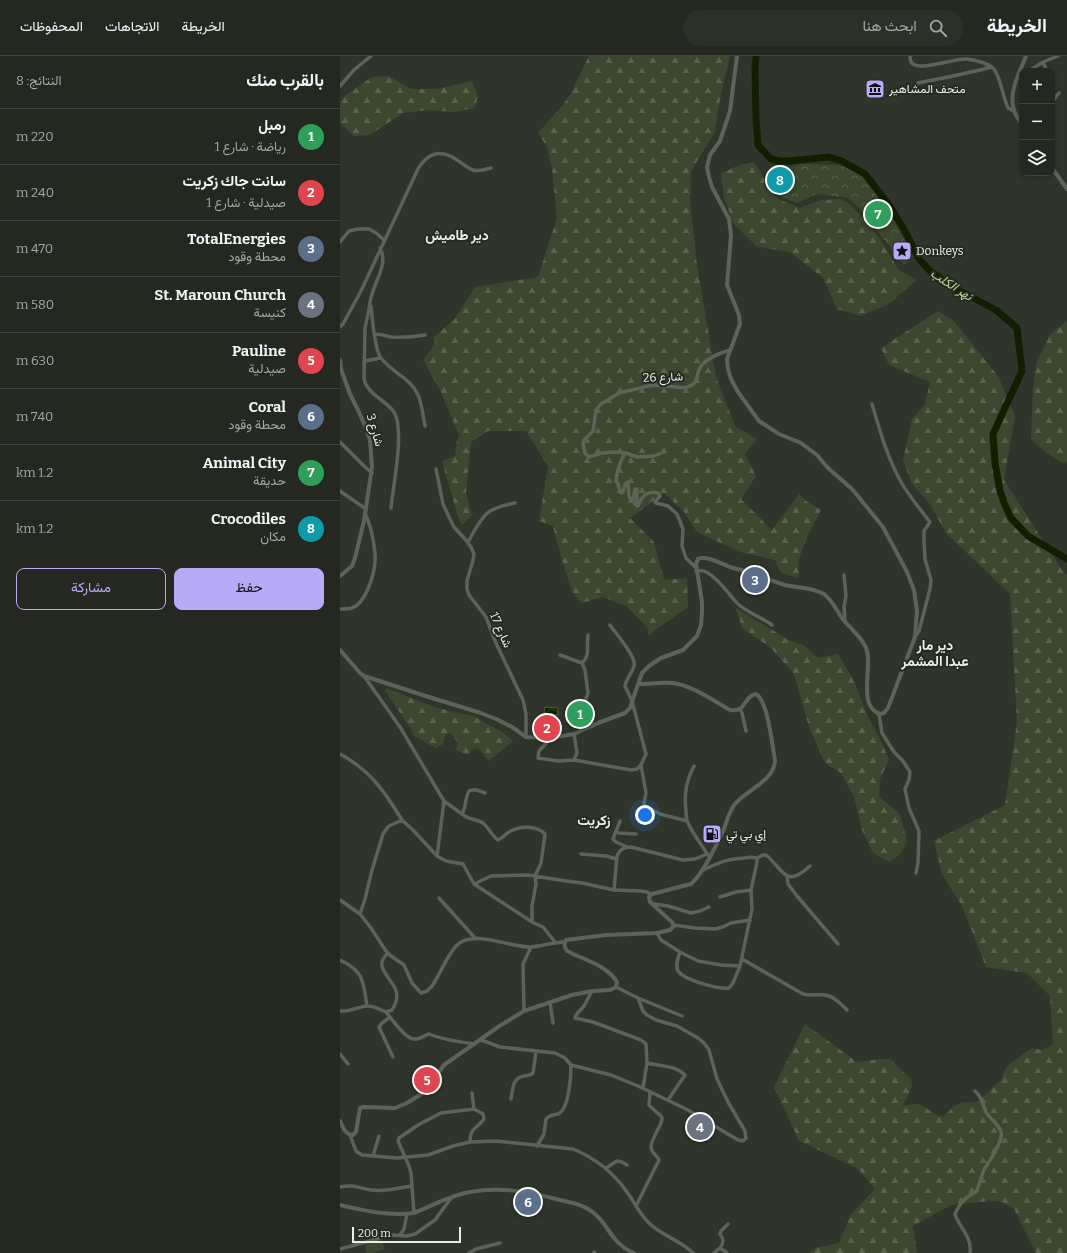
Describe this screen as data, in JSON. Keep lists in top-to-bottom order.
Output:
{
  "streets": {
    "street": ["شارع 26", "شارع 3", "شارع 17"]
  },
  "districts": ["دير طاميش", "دير مار عبدا المشمر", "زكريت"],
  "water": ["نهر الكلب"],
  "places": {
    "museum": ["متحف المشاهير"],
    "place": ["Donkeys"],
    "fuel station": ["إي بي تي"]
  },
  "scale_bar": "200 m",
  "page": {
    "header": "الخريطة",
    "search": "ابحث هنا",
    "nav": ["الخريطة", "الاتجاهات", "المحفوظات"],
    "heading": ["بالقرب منك", "النتائج: 8"],
    "map_buttons": ["+", "−"],
    "list": [
      {
        "mark": "1",
        "name": "رمبل",
        "note": "رياضة · شارع 1",
        "value": "220 m"
      },
      {
        "mark": "2",
        "name": "سانت جاك زكريت",
        "note": "صيدلية · شارع 1",
        "value": "240 m"
      },
      {
        "mark": "3",
        "name": "TotalEnergies",
        "note": "محطة وقود",
        "value": "470 m"
      },
      {
        "mark": "4",
        "name": "St. Maroun Church",
        "note": "كنيسة",
        "value": "580 m"
      },
      {
        "mark": "5",
        "name": "Pauline",
        "note": "صيدلية",
        "value": "630 m"
      },
      {
        "mark": "6",
        "name": "Coral",
        "note": "محطة وقود",
        "value": "740 m"
      },
      {
        "mark": "7",
        "name": "Animal City",
        "note": "حديقة",
        "value": "1.2 km"
      },
      {
        "mark": "8",
        "name": "Crocodiles",
        "note": "مكان",
        "value": "1.2 km"
      }
    ],
    "pins": [
      "8",
      "7",
      "3",
      "1",
      "2",
      "5",
      "4",
      "6"
    ],
    "buttons": ["حفظ", "مشاركة"],
    "scale": "200 m"
  }
}
